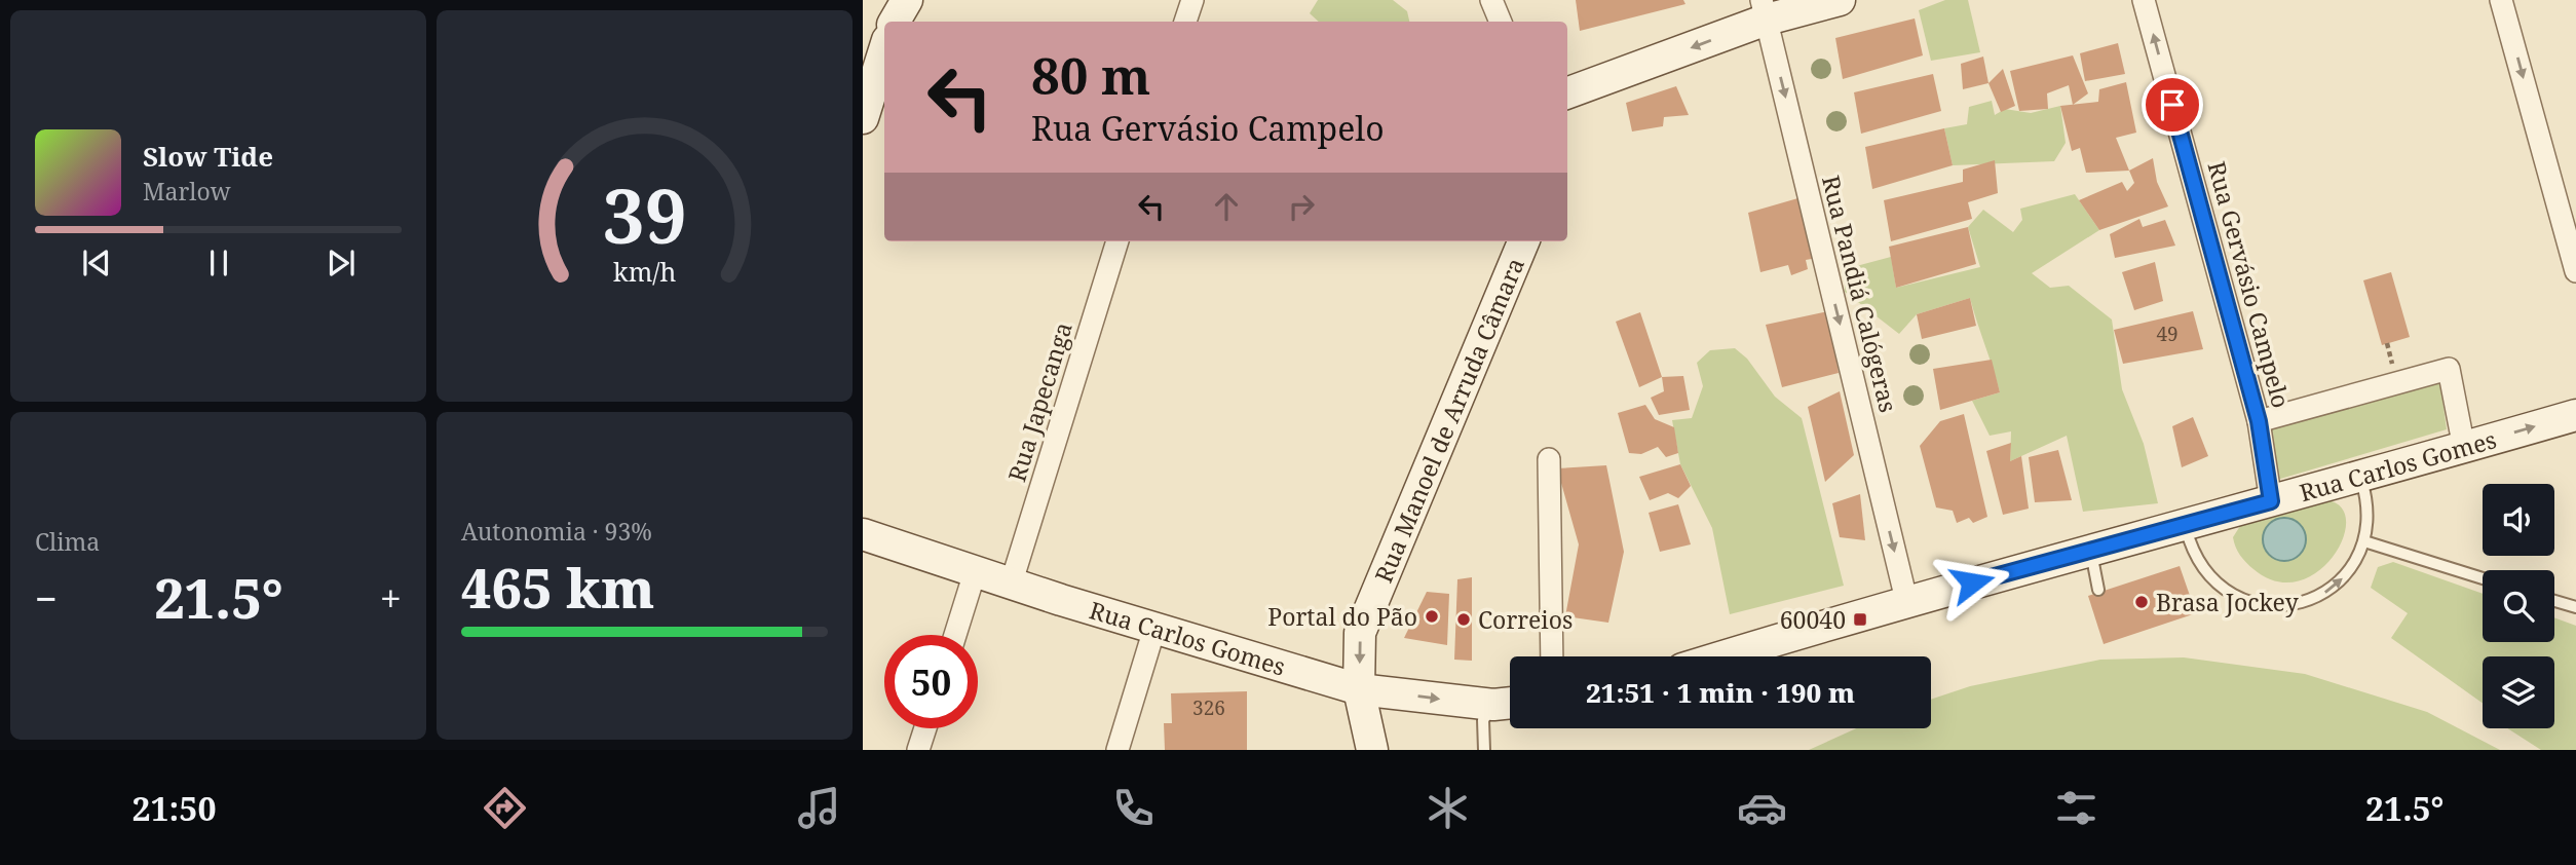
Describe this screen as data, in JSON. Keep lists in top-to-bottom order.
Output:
{
  "streets": {
    "main road": ["Rua Manoel de Arruda Câmara", "Rua Carlos Gomes"],
    "street": ["Rua Gervásio Campelo", "Rua Pandiá Calógeras", "Rua Japecanga"]
  },
  "crossings": [
    ["Rua Gervásio Campelo", "Rua Carlos Gomes"],
    ["Rua Pandiá Calógeras", "Rua Carlos Gomes"],
    ["Rua Japecanga", "Rua Carlos Gomes"],
    ["Rua Manoel de Arruda Câmara", "Rua Carlos Gomes"]
  ],
  "one_way": ["Rua Gervásio Campelo", "Rua Pandiá Calógeras", "Rua Manoel de Arruda Câmara"],
  "places": {
    "other": ["Brasa Jockey", "Portal do Pão", "Correios"],
    "transit": ["60040"]
  },
  "house_numbers": ["49", "326"],
  "page": {
    "turn": ["80 m", "Rua Gervásio Campelo"],
    "song": ["Slow Tide", "Marlow"],
    "tile": [
      "Clima",
      ["Autonomia · 93%", "465 km"]
    ],
    "heat": ["−", "21.5°", "+"],
    "limit": "50",
    "trip": "21:51 · 1 min · 190 m",
    "tabs": ["21:50", "21.5°"],
    "gauge": ["39", "km/h"]
  }
}
